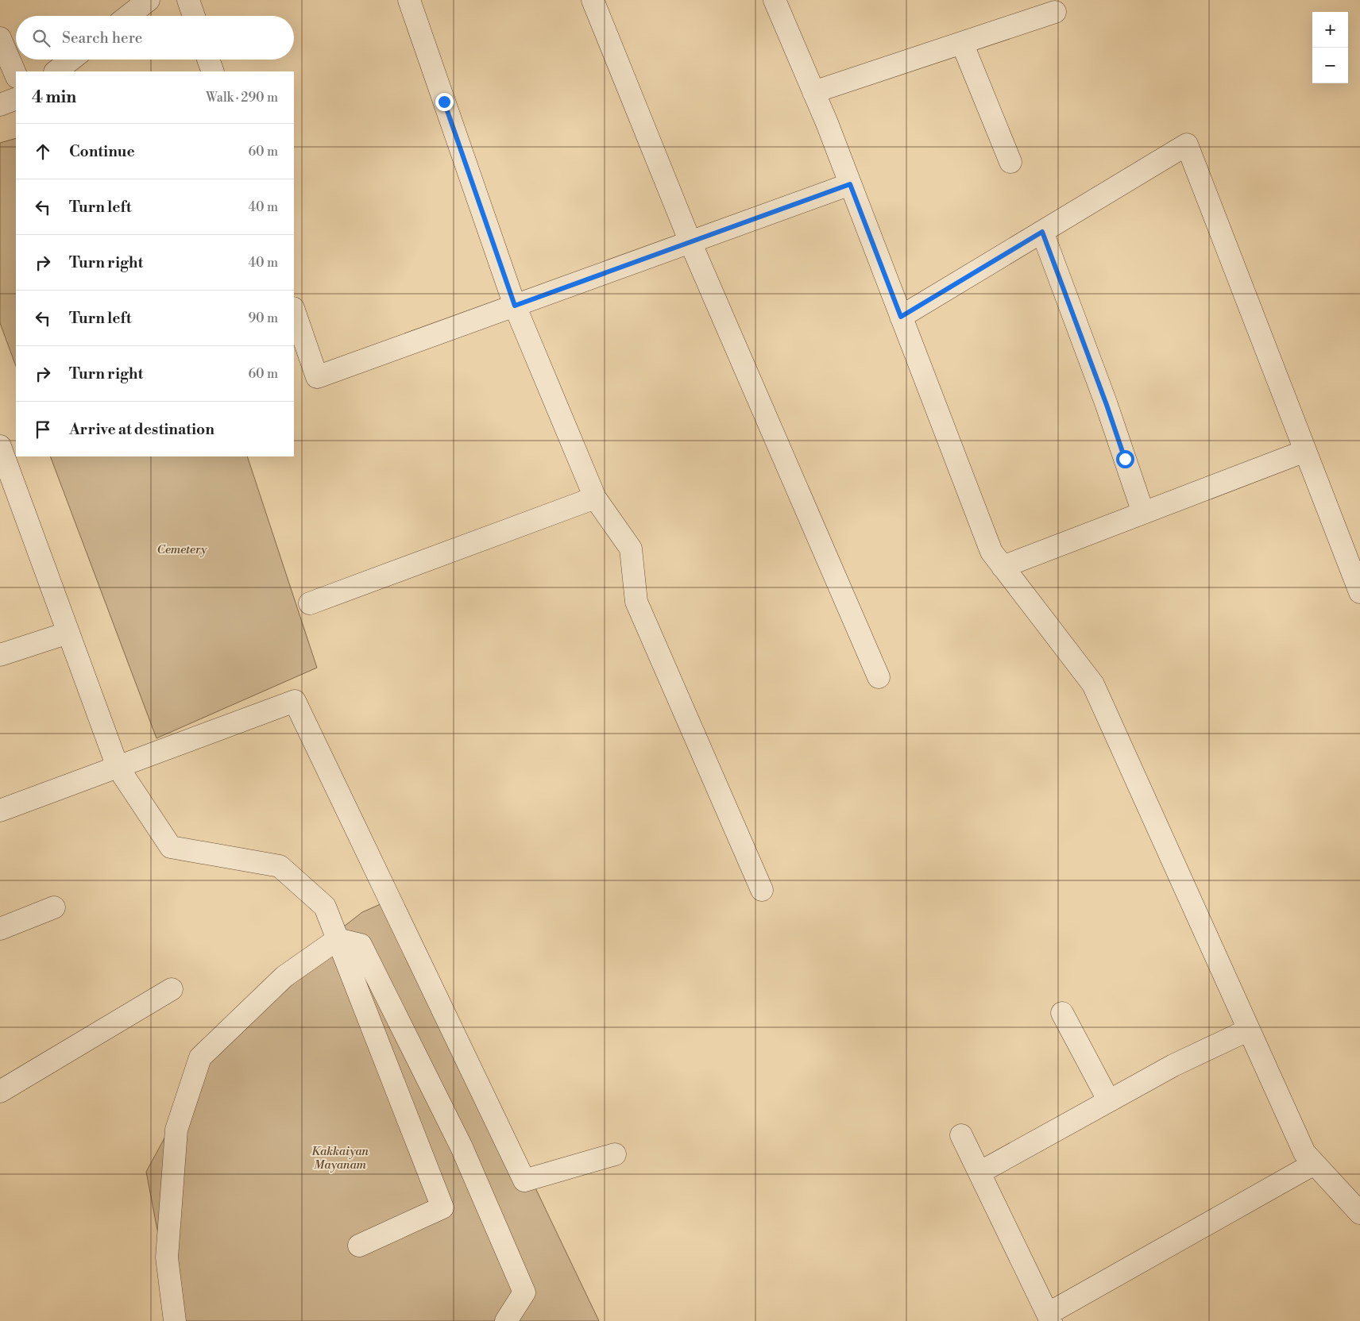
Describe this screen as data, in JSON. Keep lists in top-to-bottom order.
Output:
{
  "parks": ["Cemetery", "Kakkaiyan Mayanam"],
  "page": {
    "map_buttons": ["+", "−"],
    "search": "Search here",
    "heading": ["4 min", "Walk · 290 m"],
    "list": [
      ["Continue", "60 m"],
      ["Turn left", "40 m"],
      ["Turn right", "40 m"],
      ["Turn left", "90 m"],
      ["Turn right", "60 m"],
      "Arrive at destination"
    ]
  }
}
